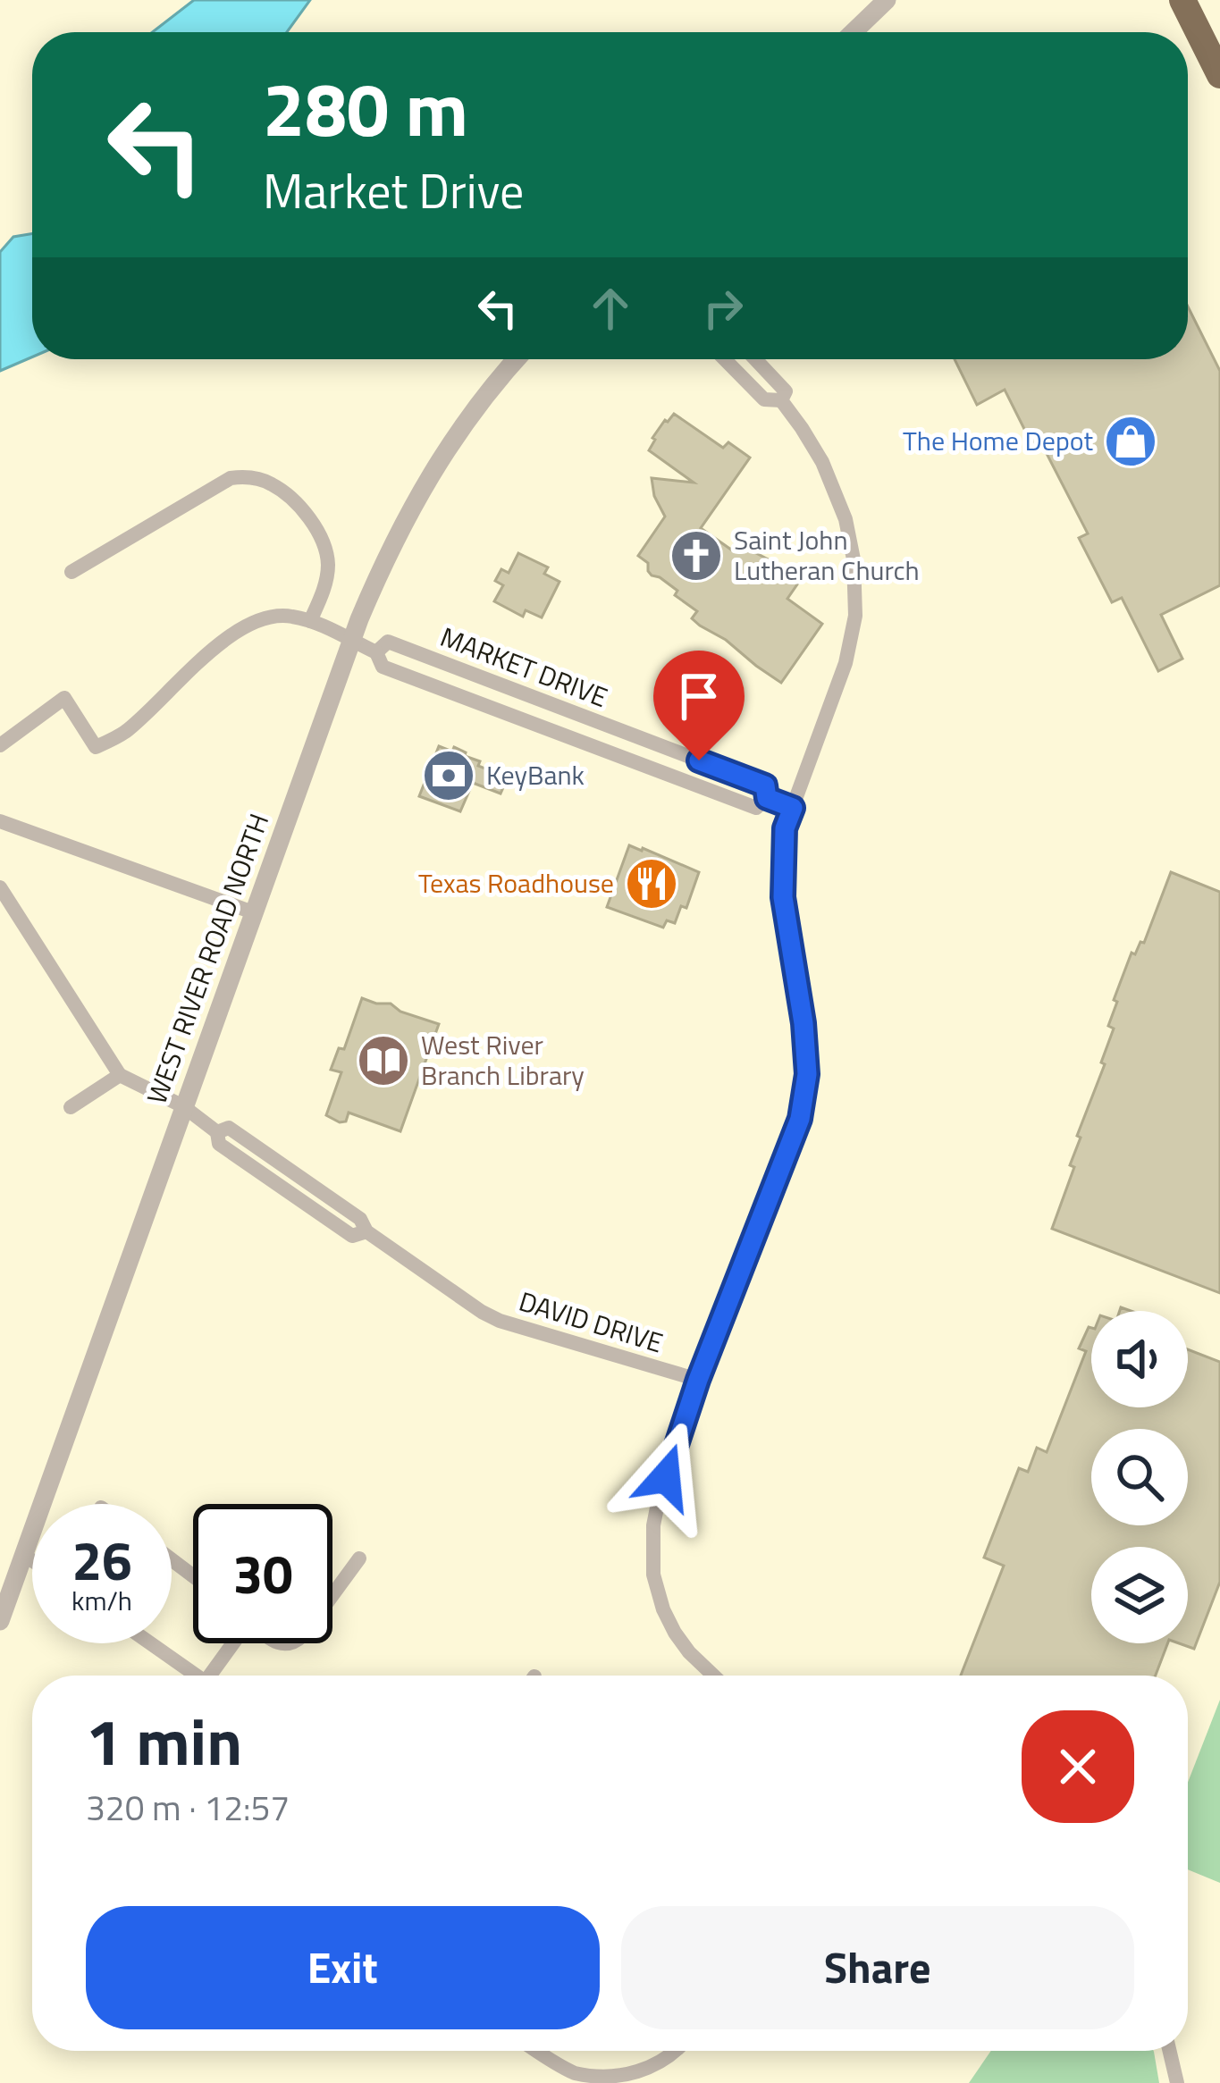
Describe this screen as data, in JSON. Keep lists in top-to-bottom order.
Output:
{
  "streets": {
    "street": ["MARKET DRIVE", "WEST RIVER ROAD NORTH", "DAVID DRIVE"]
  },
  "crossings": [
    ["MARKET DRIVE", "WEST RIVER ROAD NORTH"],
    ["WEST RIVER ROAD NORTH", "DAVID DRIVE"]
  ],
  "places": {
    "shop": ["The Home Depot"],
    "church": ["Saint John Lutheran Church"],
    "bank": ["KeyBank"],
    "restaurant": ["Texas Roadhouse"],
    "library": ["West River Branch Library"]
  },
  "page": {
    "turn": ["280 m", "Market Drive"],
    "speed": "26 km/h",
    "limit": "30",
    "heading": ["1 min", "320 m · 12:57"],
    "buttons": ["Exit", "Share"]
  }
}
